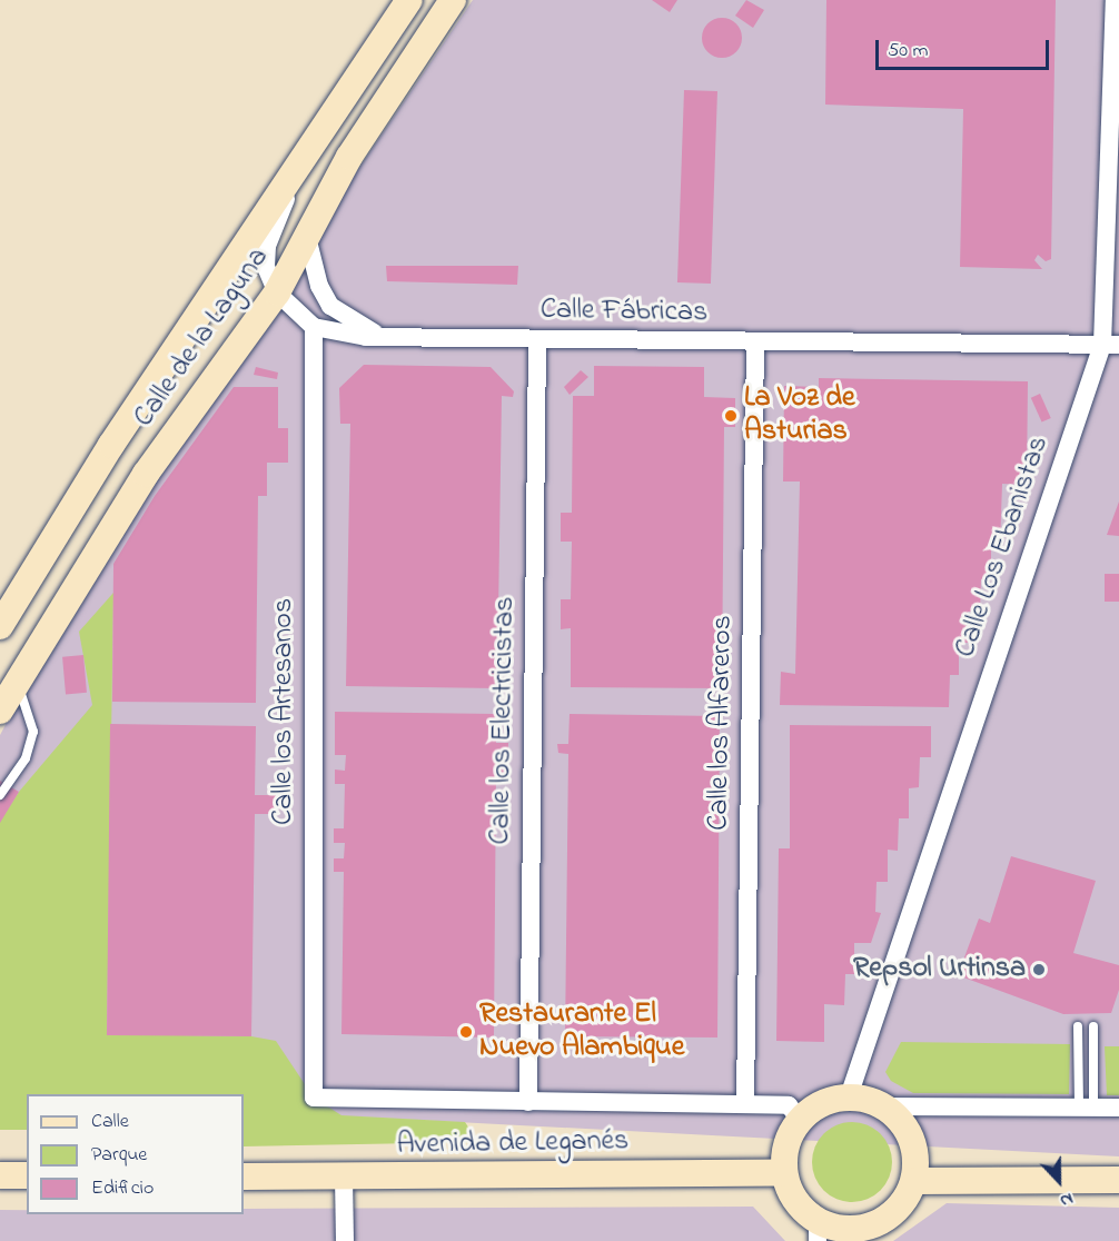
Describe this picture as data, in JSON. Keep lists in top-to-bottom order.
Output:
{
  "streets": {
    "street": [
      "Calle Fábricas",
      "Calle de la Laguna",
      "Calle Los Ebanistas",
      "Calle los Artesanos",
      "Calle los Electricistas",
      "Calle los Alfareros",
      "Avenida de Leganés"
    ]
  },
  "crossings": [
    ["Calle Fábricas", "Calle Los Ebanistas"],
    ["Calle Fábricas", "Calle los Artesanos"],
    ["Calle Fábricas", "Calle los Electricistas"],
    ["Calle Fábricas", "Calle los Alfareros"],
    ["Calle Los Ebanistas", "Avenida de Leganés"],
    ["Calle los Artesanos", "Avenida de Leganés"],
    ["Calle los Electricistas", "Avenida de Leganés"],
    ["Calle los Alfareros", "Avenida de Leganés"]
  ],
  "places": ["La Voz de Asturias", "Repsol Urtinsa", "Restaurante El Nuevo Alambique"],
  "legend": ["Calle", "Parque", "Edificio"],
  "scale_bar": "50 m",
  "north": "bottom"
}
